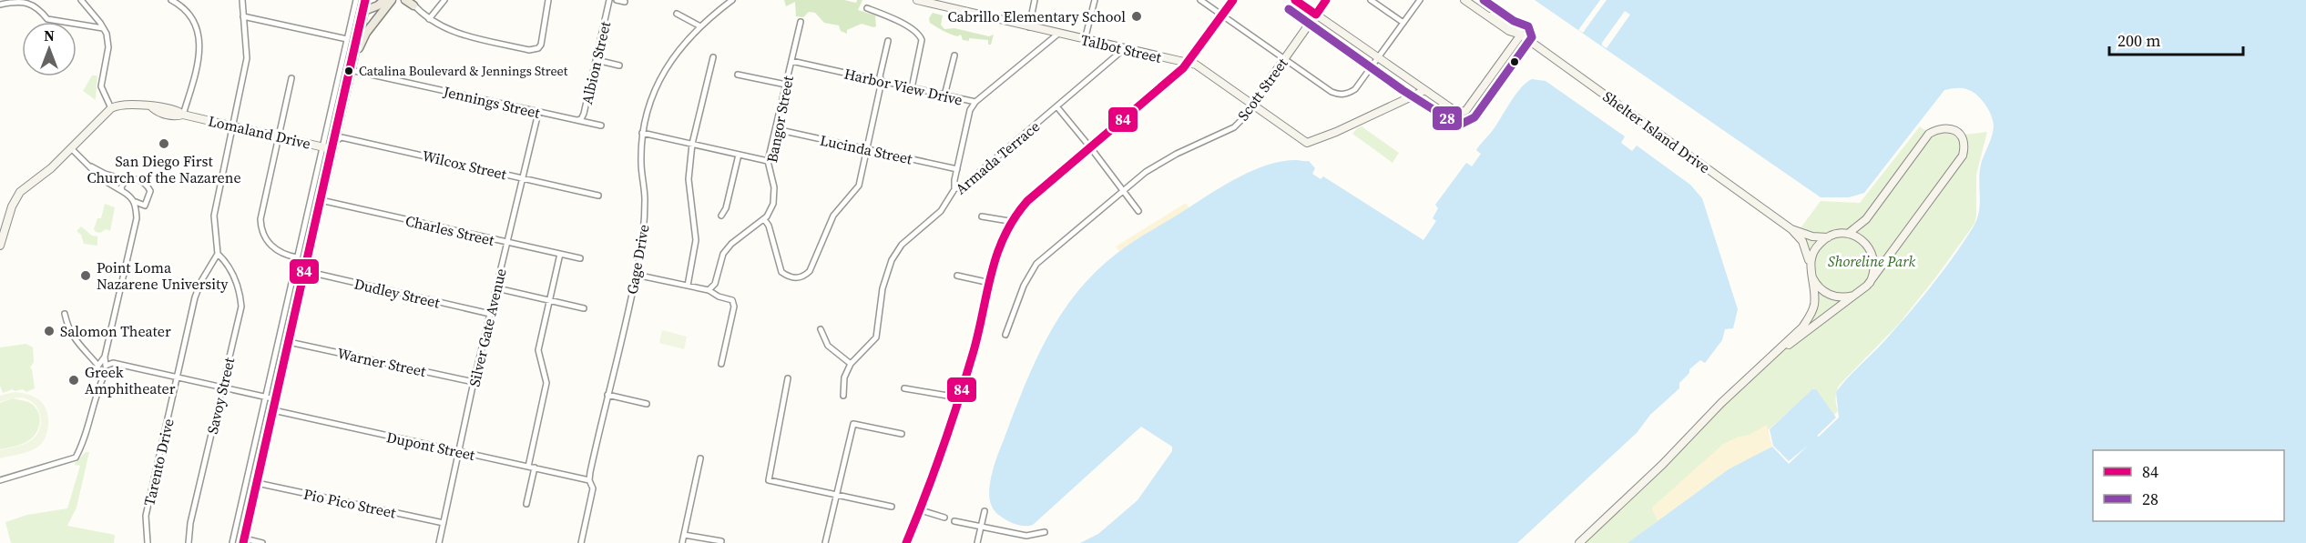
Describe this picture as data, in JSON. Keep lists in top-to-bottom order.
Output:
{
  "streets": {
    "street": [
      "Talbot Street",
      "Albion Street",
      "Harbor View Drive",
      "Scott Street",
      "Jennings Street",
      "Bangor Street",
      "Lomaland Drive",
      "Shelter Island Drive",
      "Lucinda Street",
      "Armada Terrace",
      "Wilcox Street",
      "Charles Street",
      "Gage Drive",
      "Dudley Street",
      "Silver Gate Avenue",
      "Warner Street",
      "Savoy Street",
      "Dupont Street",
      "Tarento Drive",
      "Pio Pico Street"
    ]
  },
  "crossings": [
    ["Talbot Street", "Harbor View Drive"],
    ["Talbot Street", "Scott Street"],
    ["Talbot Street", "Armada Terrace"],
    ["Albion Street", "Jennings Street"],
    ["Harbor View Drive", "Bangor Street"],
    ["Jennings Street", "Silver Gate Avenue"],
    ["Bangor Street", "Lucinda Street"],
    ["Lomaland Drive", "Wilcox Street"],
    ["Wilcox Street", "Silver Gate Avenue"],
    ["Charles Street", "Silver Gate Avenue"],
    ["Gage Drive", "Dupont Street"],
    ["Dudley Street", "Silver Gate Avenue"],
    ["Silver Gate Avenue", "Warner Street"],
    ["Silver Gate Avenue", "Dupont Street"],
    ["Silver Gate Avenue", "Pio Pico Street"],
    ["Savoy Street", "Tarento Drive"]
  ],
  "parks": ["Shoreline Park"],
  "places": [
    "Cabrillo Elementary School",
    "Catalina Boulevard & Jennings Street",
    "San Diego First Church of the Nazarene",
    "Point Loma Nazarene University",
    "Salomon Theater",
    "Greek Amphitheater"
  ],
  "lines": ["transit line 84", "transit line 28"],
  "legend": ["84", "28"],
  "scale_bar": "200 m",
  "north": "top"
}
